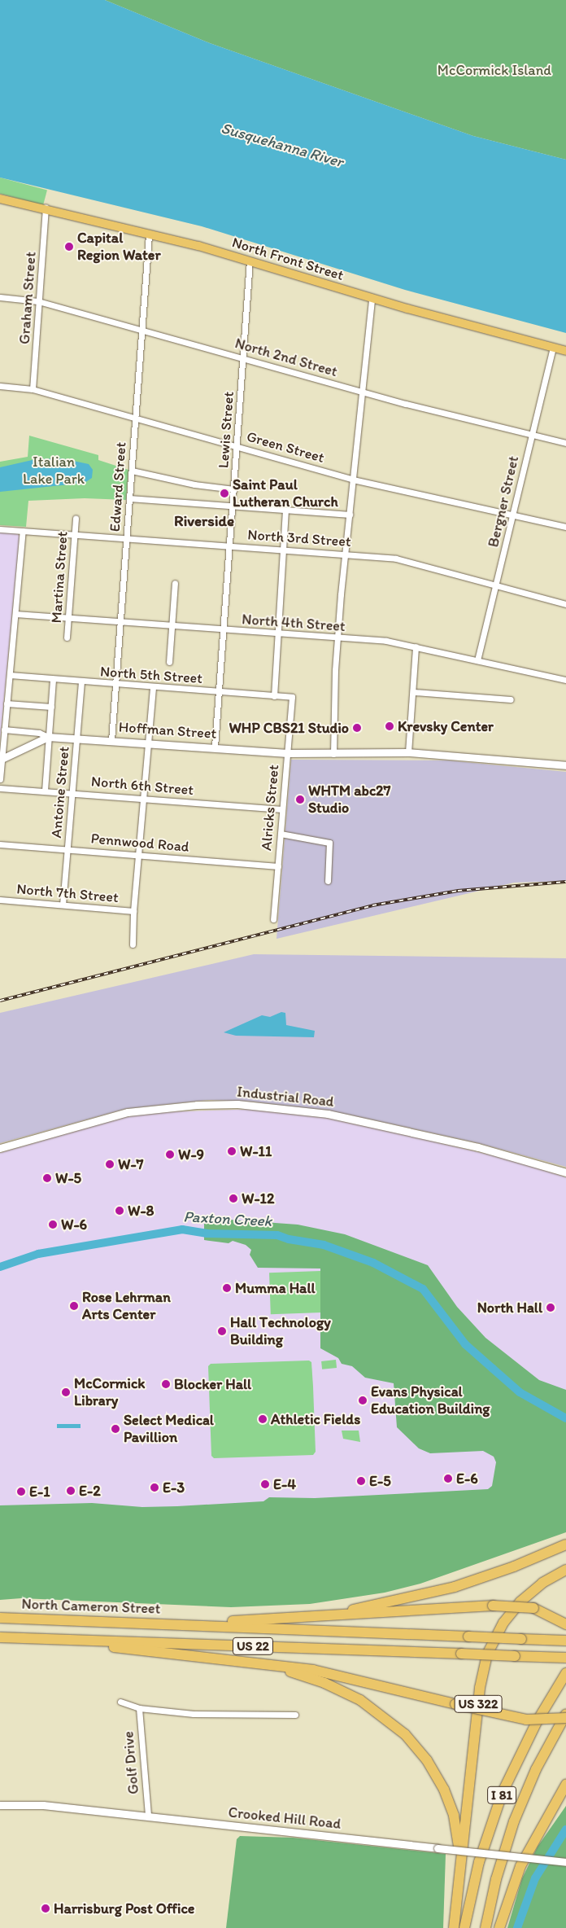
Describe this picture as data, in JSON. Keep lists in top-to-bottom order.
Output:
{
  "streets": {
    "highway": [
      "North Cameron Street",
      "US 22",
      "US 322",
      "I 81"
    ],
    "main road": ["North Front Street"],
    "street": [
      "Graham Street",
      "North 2nd Street",
      "Lewis Street",
      "Green Street",
      "Edward Street",
      "Bergner Street",
      "North 3rd Street",
      "Martina Street",
      "North 4th Street",
      "North 5th Street",
      "Hoffman Street",
      "North 6th Street",
      "Antoine Street",
      "Alricks Street",
      "Pennwood Road",
      "North 7th Street",
      "Industrial Road",
      "Golf Drive",
      "Crooked Hill Road"
    ]
  },
  "crossings": [
    ["North Front Street", "Graham Street"],
    ["North Front Street", "Lewis Street"],
    ["North Front Street", "Edward Street"],
    ["North Front Street", "Bergner Street"],
    ["Graham Street", "North 2nd Street"],
    ["Graham Street", "Green Street"],
    ["North 2nd Street", "Lewis Street"],
    ["North 2nd Street", "Edward Street"],
    ["North 2nd Street", "Bergner Street"],
    ["Lewis Street", "Green Street"],
    ["Lewis Street", "North 3rd Street"],
    ["Lewis Street", "North 4th Street"],
    ["Lewis Street", "North 5th Street"],
    ["Lewis Street", "Hoffman Street"],
    ["Green Street", "Edward Street"],
    ["Green Street", "Bergner Street"],
    ["Edward Street", "North 3rd Street"],
    ["Edward Street", "North 4th Street"],
    ["Edward Street", "North 5th Street"],
    ["Edward Street", "Hoffman Street"],
    ["Bergner Street", "North 3rd Street"],
    ["Bergner Street", "North 4th Street"],
    ["North 3rd Street", "Martina Street"],
    ["Martina Street", "North 4th Street"],
    ["North 5th Street", "Antoine Street"],
    ["North 5th Street", "Alricks Street"],
    ["Hoffman Street", "Antoine Street"],
    ["Hoffman Street", "Alricks Street"],
    ["North 6th Street", "Antoine Street"],
    ["North 6th Street", "Alricks Street"],
    ["Antoine Street", "Pennwood Road"],
    ["Antoine Street", "North 7th Street"],
    ["Alricks Street", "Pennwood Road"],
    ["North Cameron Street", "US 22"],
    ["Golf Drive", "Crooked Hill Road"]
  ],
  "districts": ["Riverside"],
  "water": ["Susquehanna River", "Paxton Creek"],
  "parks": ["McCormick Island", "Italian Lake Park"],
  "places": [
    "Capital Region Water",
    "Saint Paul Lutheran Church",
    "Krevsky Center",
    "WHP CBS21 Studio",
    "WHTM abc27 Studio",
    "W-11",
    "W-9",
    "W-7",
    "W-5",
    "W-12",
    "W-8",
    "W-6",
    "Mumma Hall",
    "Rose Lehrman Arts Center",
    "North Hall",
    "Hall Technology Building",
    "Blocker Hall",
    "McCormick Library",
    "Evans Physical Education Building",
    "Athletic Fields",
    "Select Medical Pavillion",
    "E-6",
    "E-5",
    "E-4",
    "E-3",
    "E-2",
    "E-1",
    "Harrisburg Post Office"
  ]
}
